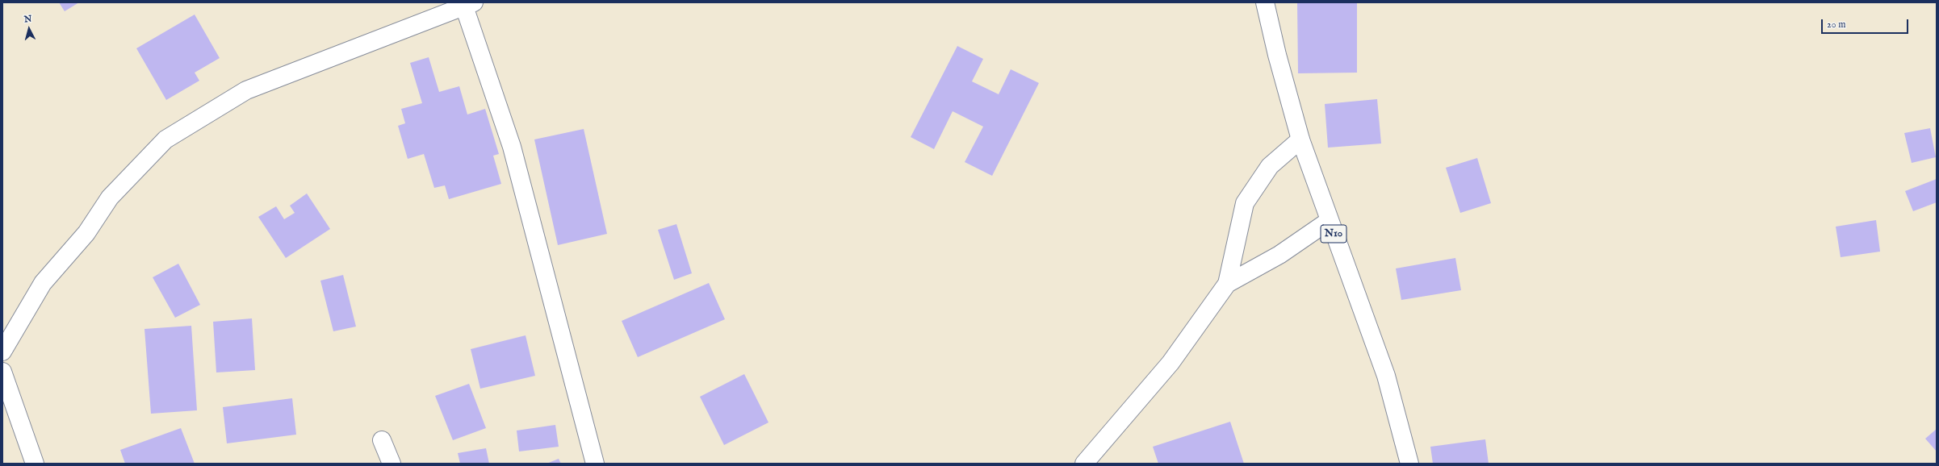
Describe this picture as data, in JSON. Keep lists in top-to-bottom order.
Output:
{
  "streets": {
    "main road": ["N10"]
  },
  "scale_bar": "20 m",
  "north": "top"
}
